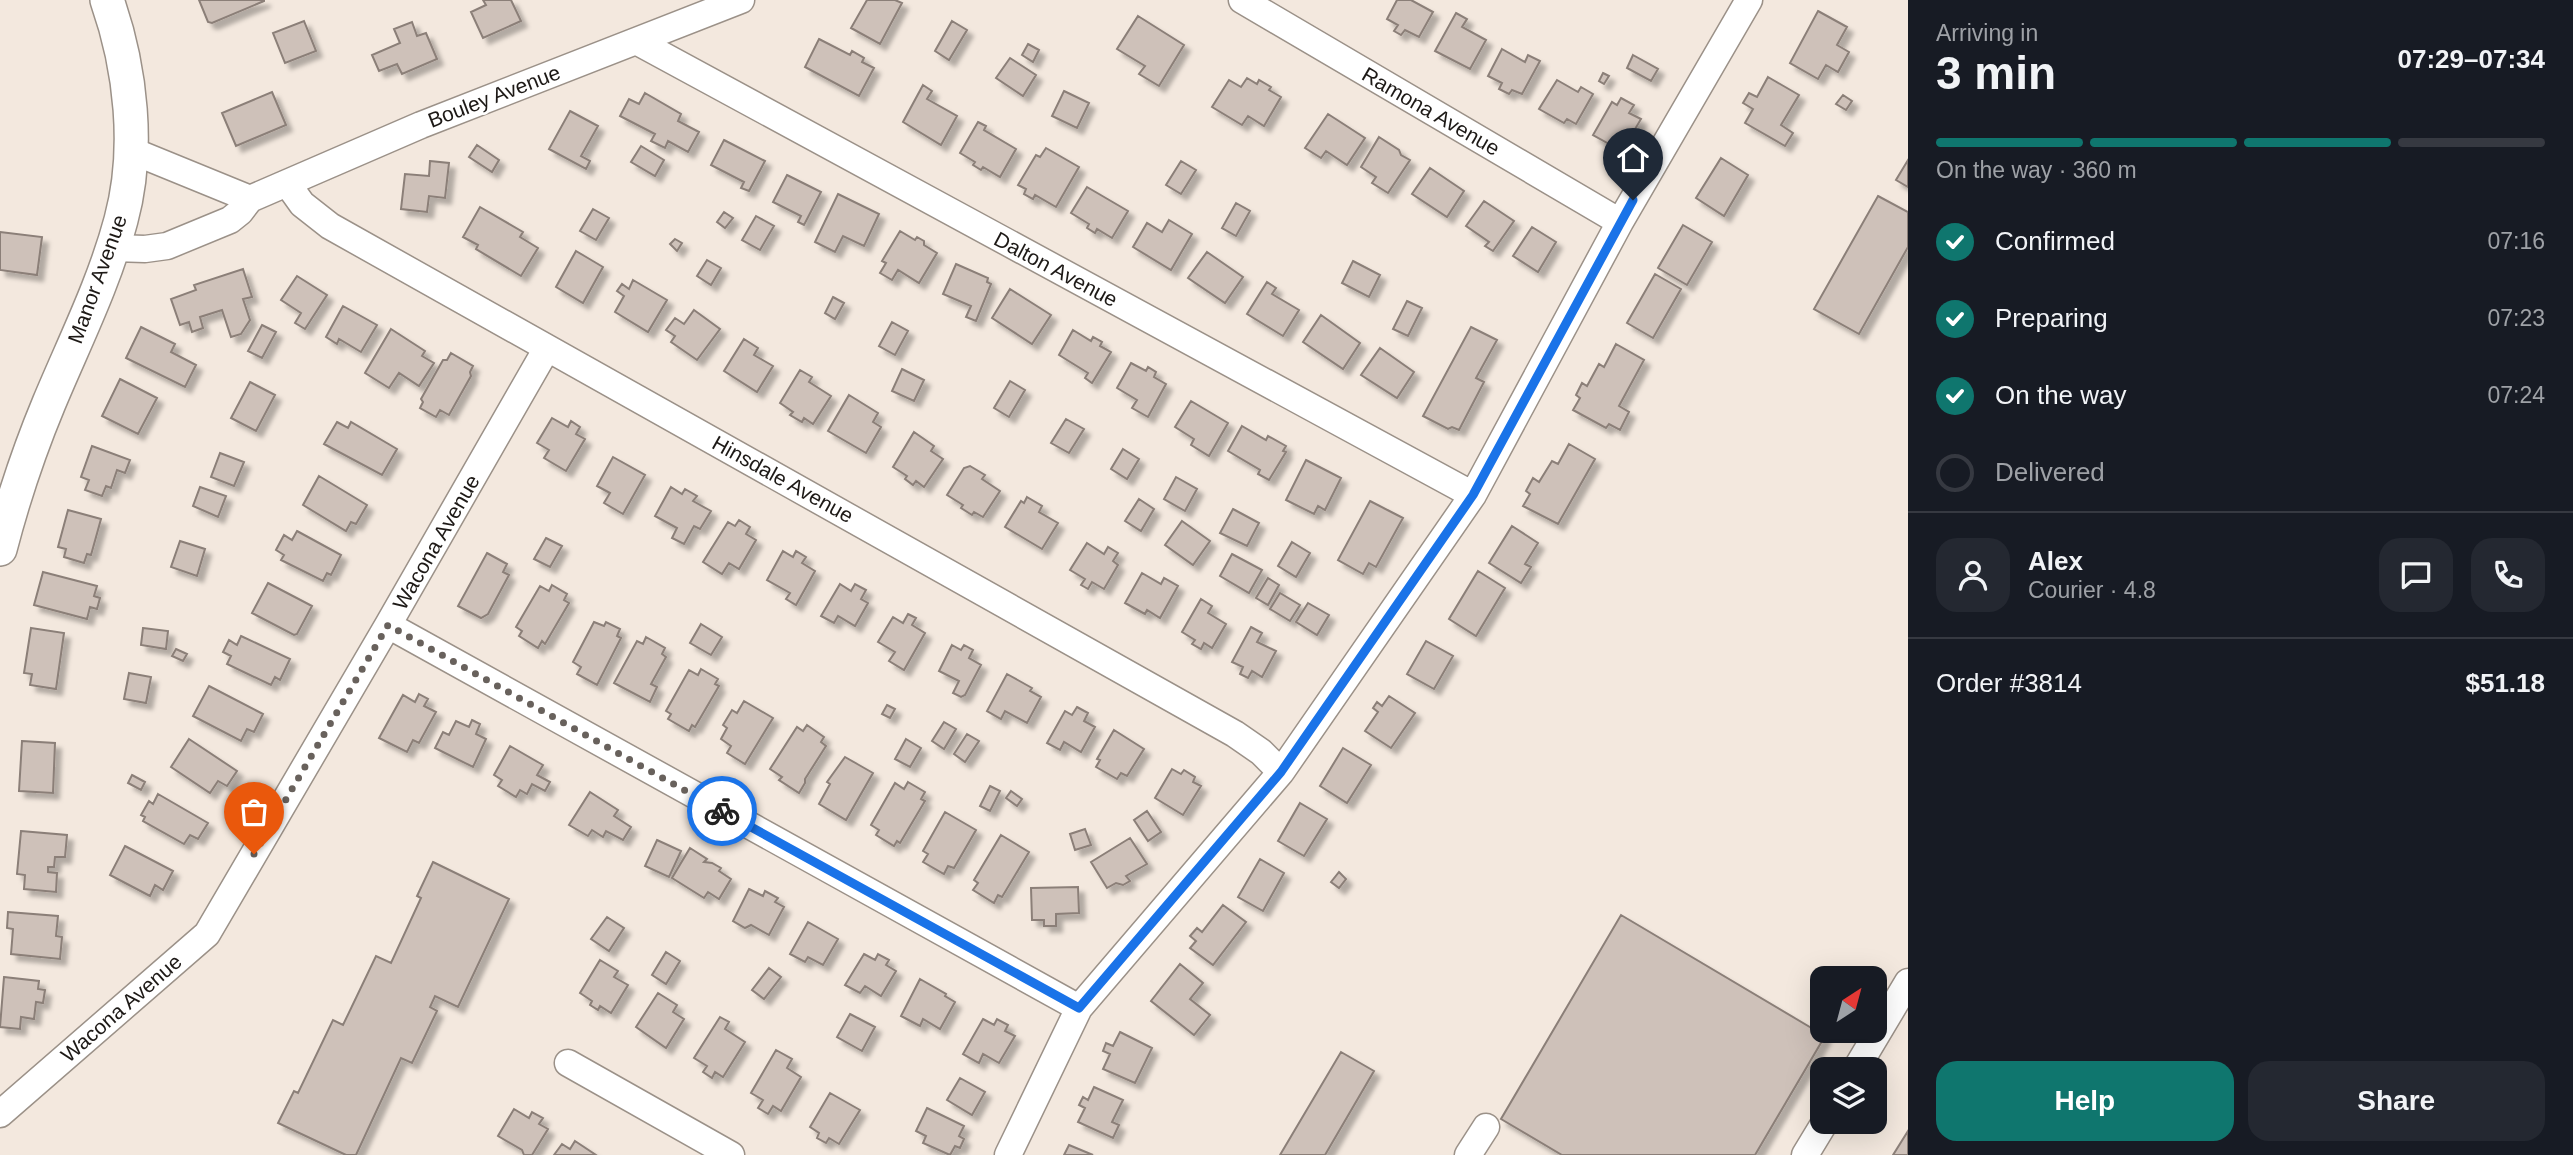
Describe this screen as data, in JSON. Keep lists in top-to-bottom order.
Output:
{
  "streets": {
    "main road": ["Manor Avenue"],
    "street": [
      "Bouley Avenue",
      "Ramona Avenue",
      "Dalton Avenue",
      "Hinsdale Avenue",
      "Wacona Avenue"
    ]
  },
  "crossings": [
    ["Bouley Avenue", "Dalton Avenue"],
    ["Bouley Avenue", "Manor Avenue"],
    ["Bouley Avenue", "Hinsdale Avenue"],
    ["Hinsdale Avenue", "Wacona Avenue"]
  ],
  "north": "top right",
  "page": {
    "heading": ["3 min", "Arriving in", "07:29–07:34"],
    "panel": [
      "Alex",
      "Courier · 4.8",
      "Order #3814",
      "$51.18"
    ],
    "bar": "On the way · 360 m",
    "list": [
      ["Confirmed", "07:16"],
      ["Preparing", "07:23"],
      ["On the way", "07:24"],
      "Delivered"
    ],
    "buttons": ["Help", "Share"]
  }
}
